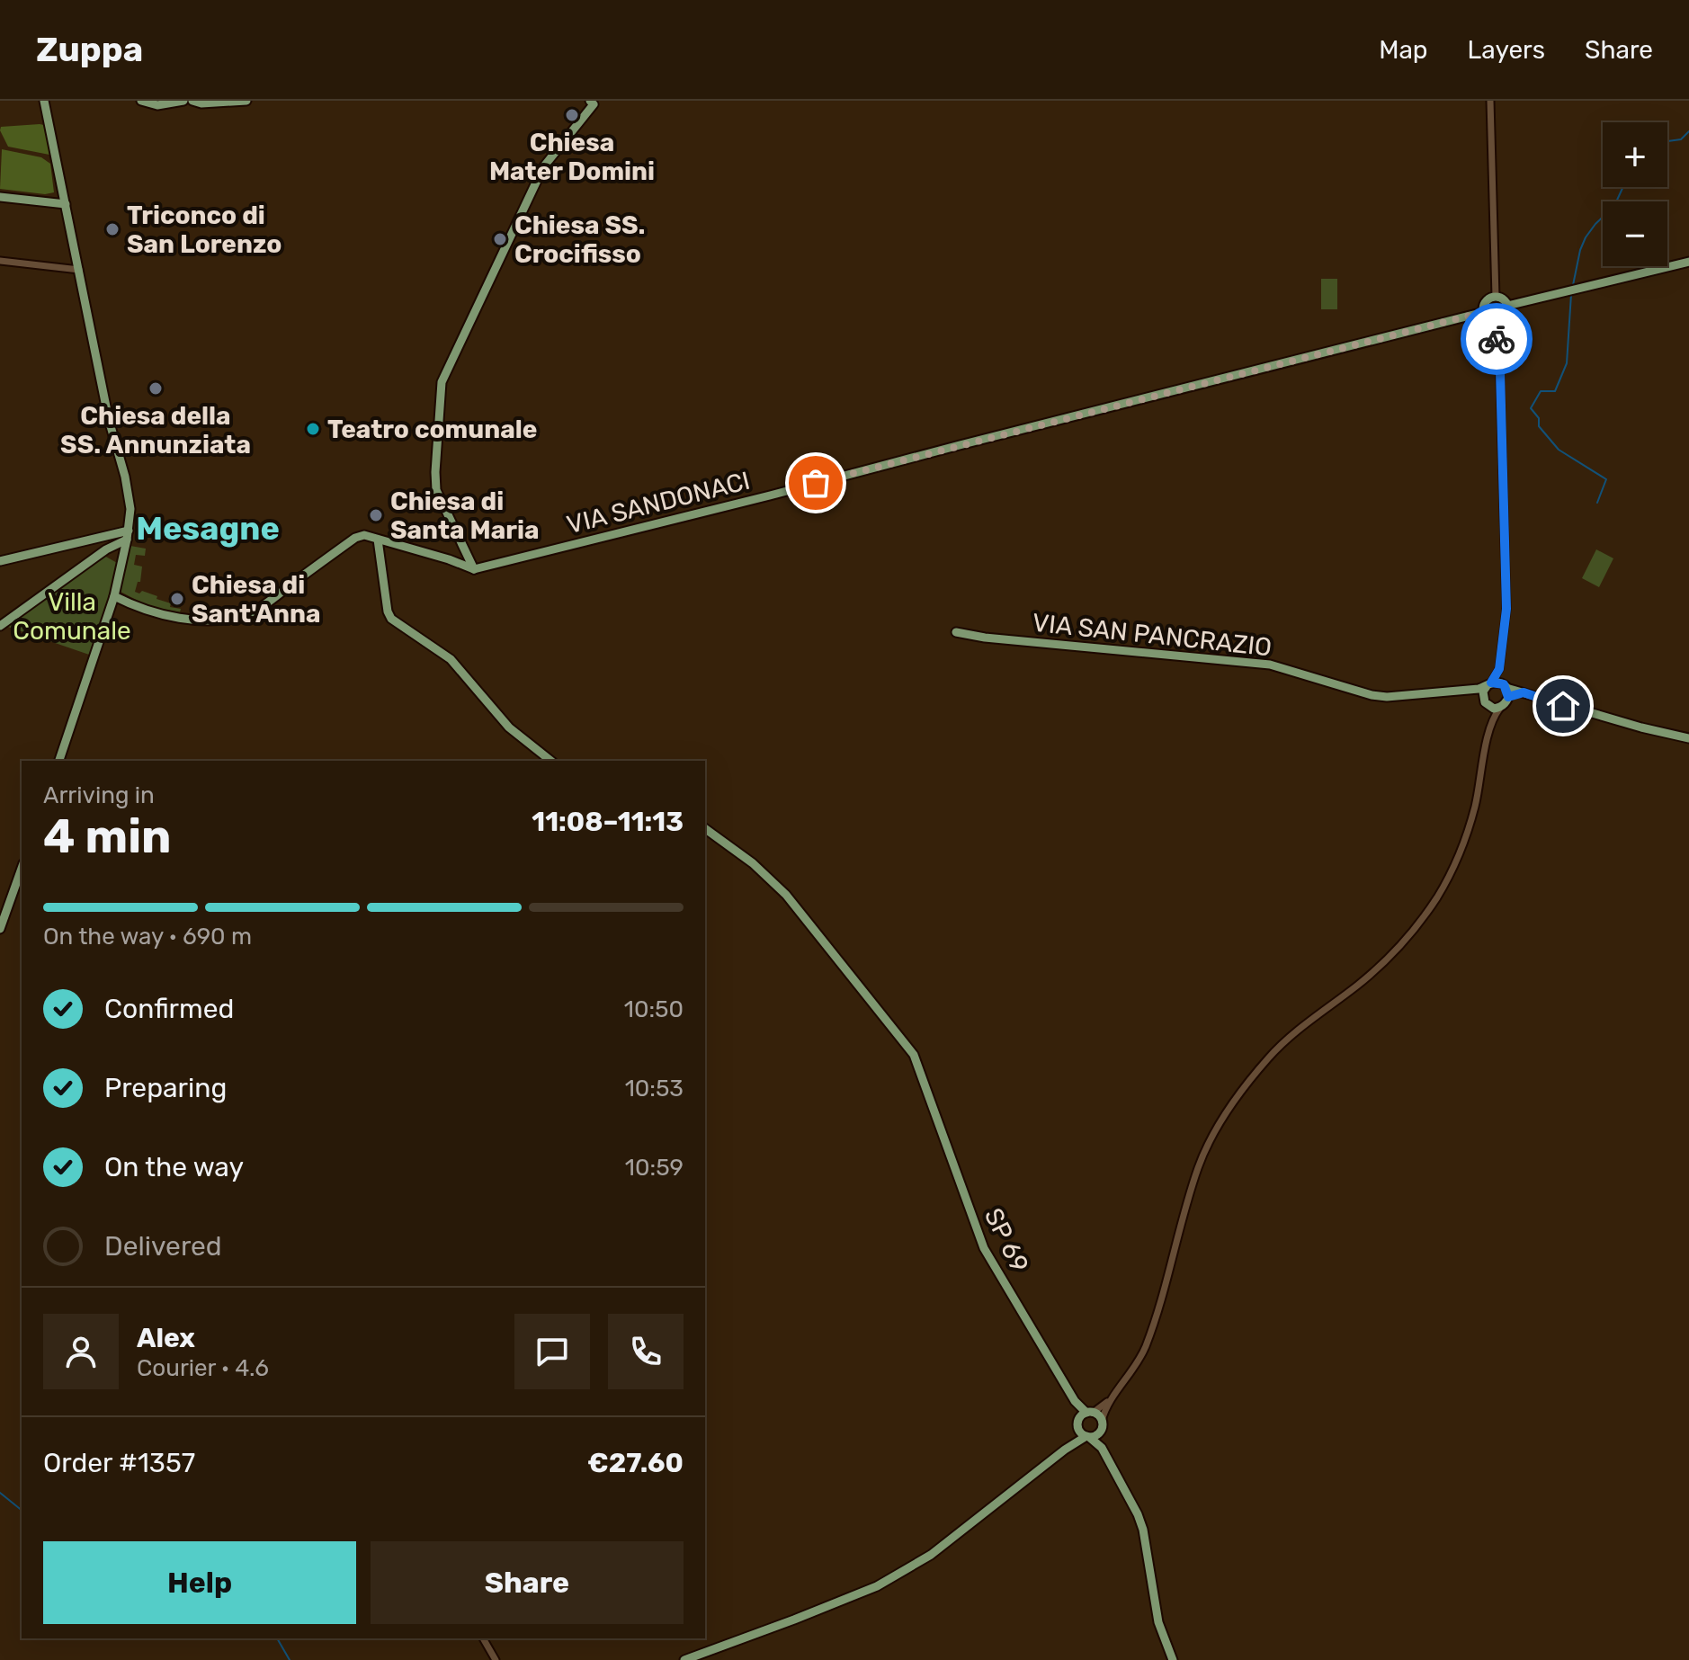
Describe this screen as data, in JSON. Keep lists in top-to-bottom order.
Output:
{
  "streets": {
    "main road": ["VIA SANDONACI", "VIA SAN PANCRAZIO", "SP 69"]
  },
  "districts": ["Mesagne"],
  "parks": ["Villa Comunale"],
  "places": [
    "Chiesa Mater Domini",
    "Triconco di San Lorenzo",
    "Chiesa SS. Crocifisso",
    "Chiesa della SS. Annunziata",
    "Teatro comunale",
    "Chiesa di Santa Maria",
    "Chiesa di Sant'Anna"
  ],
  "page": {
    "header": "Zuppa",
    "nav": ["Map", "Layers", "Share"],
    "map_buttons": ["+", "−"],
    "heading": ["4 min", "Arriving in", "11:08–11:13"],
    "panel": [
      "Alex",
      "Courier · 4.6",
      "Order #1357",
      "€27.60"
    ],
    "bar": "On the way · 690 m",
    "list": [
      ["Confirmed", "10:50"],
      ["Preparing", "10:53"],
      ["On the way", "10:59"],
      "Delivered"
    ],
    "buttons": ["Help", "Share"]
  }
}
